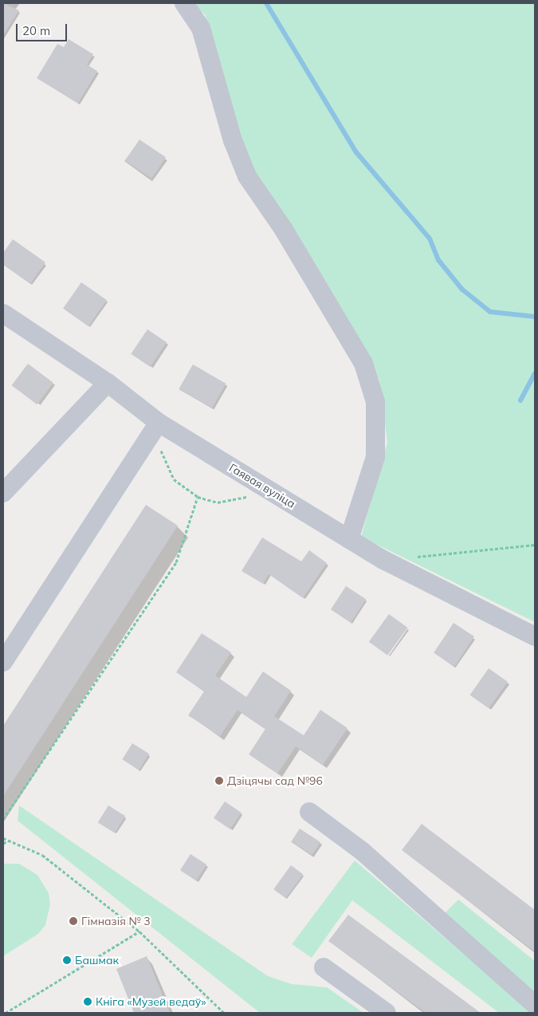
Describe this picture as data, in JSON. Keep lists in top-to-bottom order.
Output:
{
  "streets": {
    "street": ["Гаявая вуліца"]
  },
  "places": [
    "Дзіцячы сад №96",
    "Гімназія № 3",
    "Башмак",
    "Кніга «Музей ведаў»"
  ],
  "scale_bar": "20 m"
}
